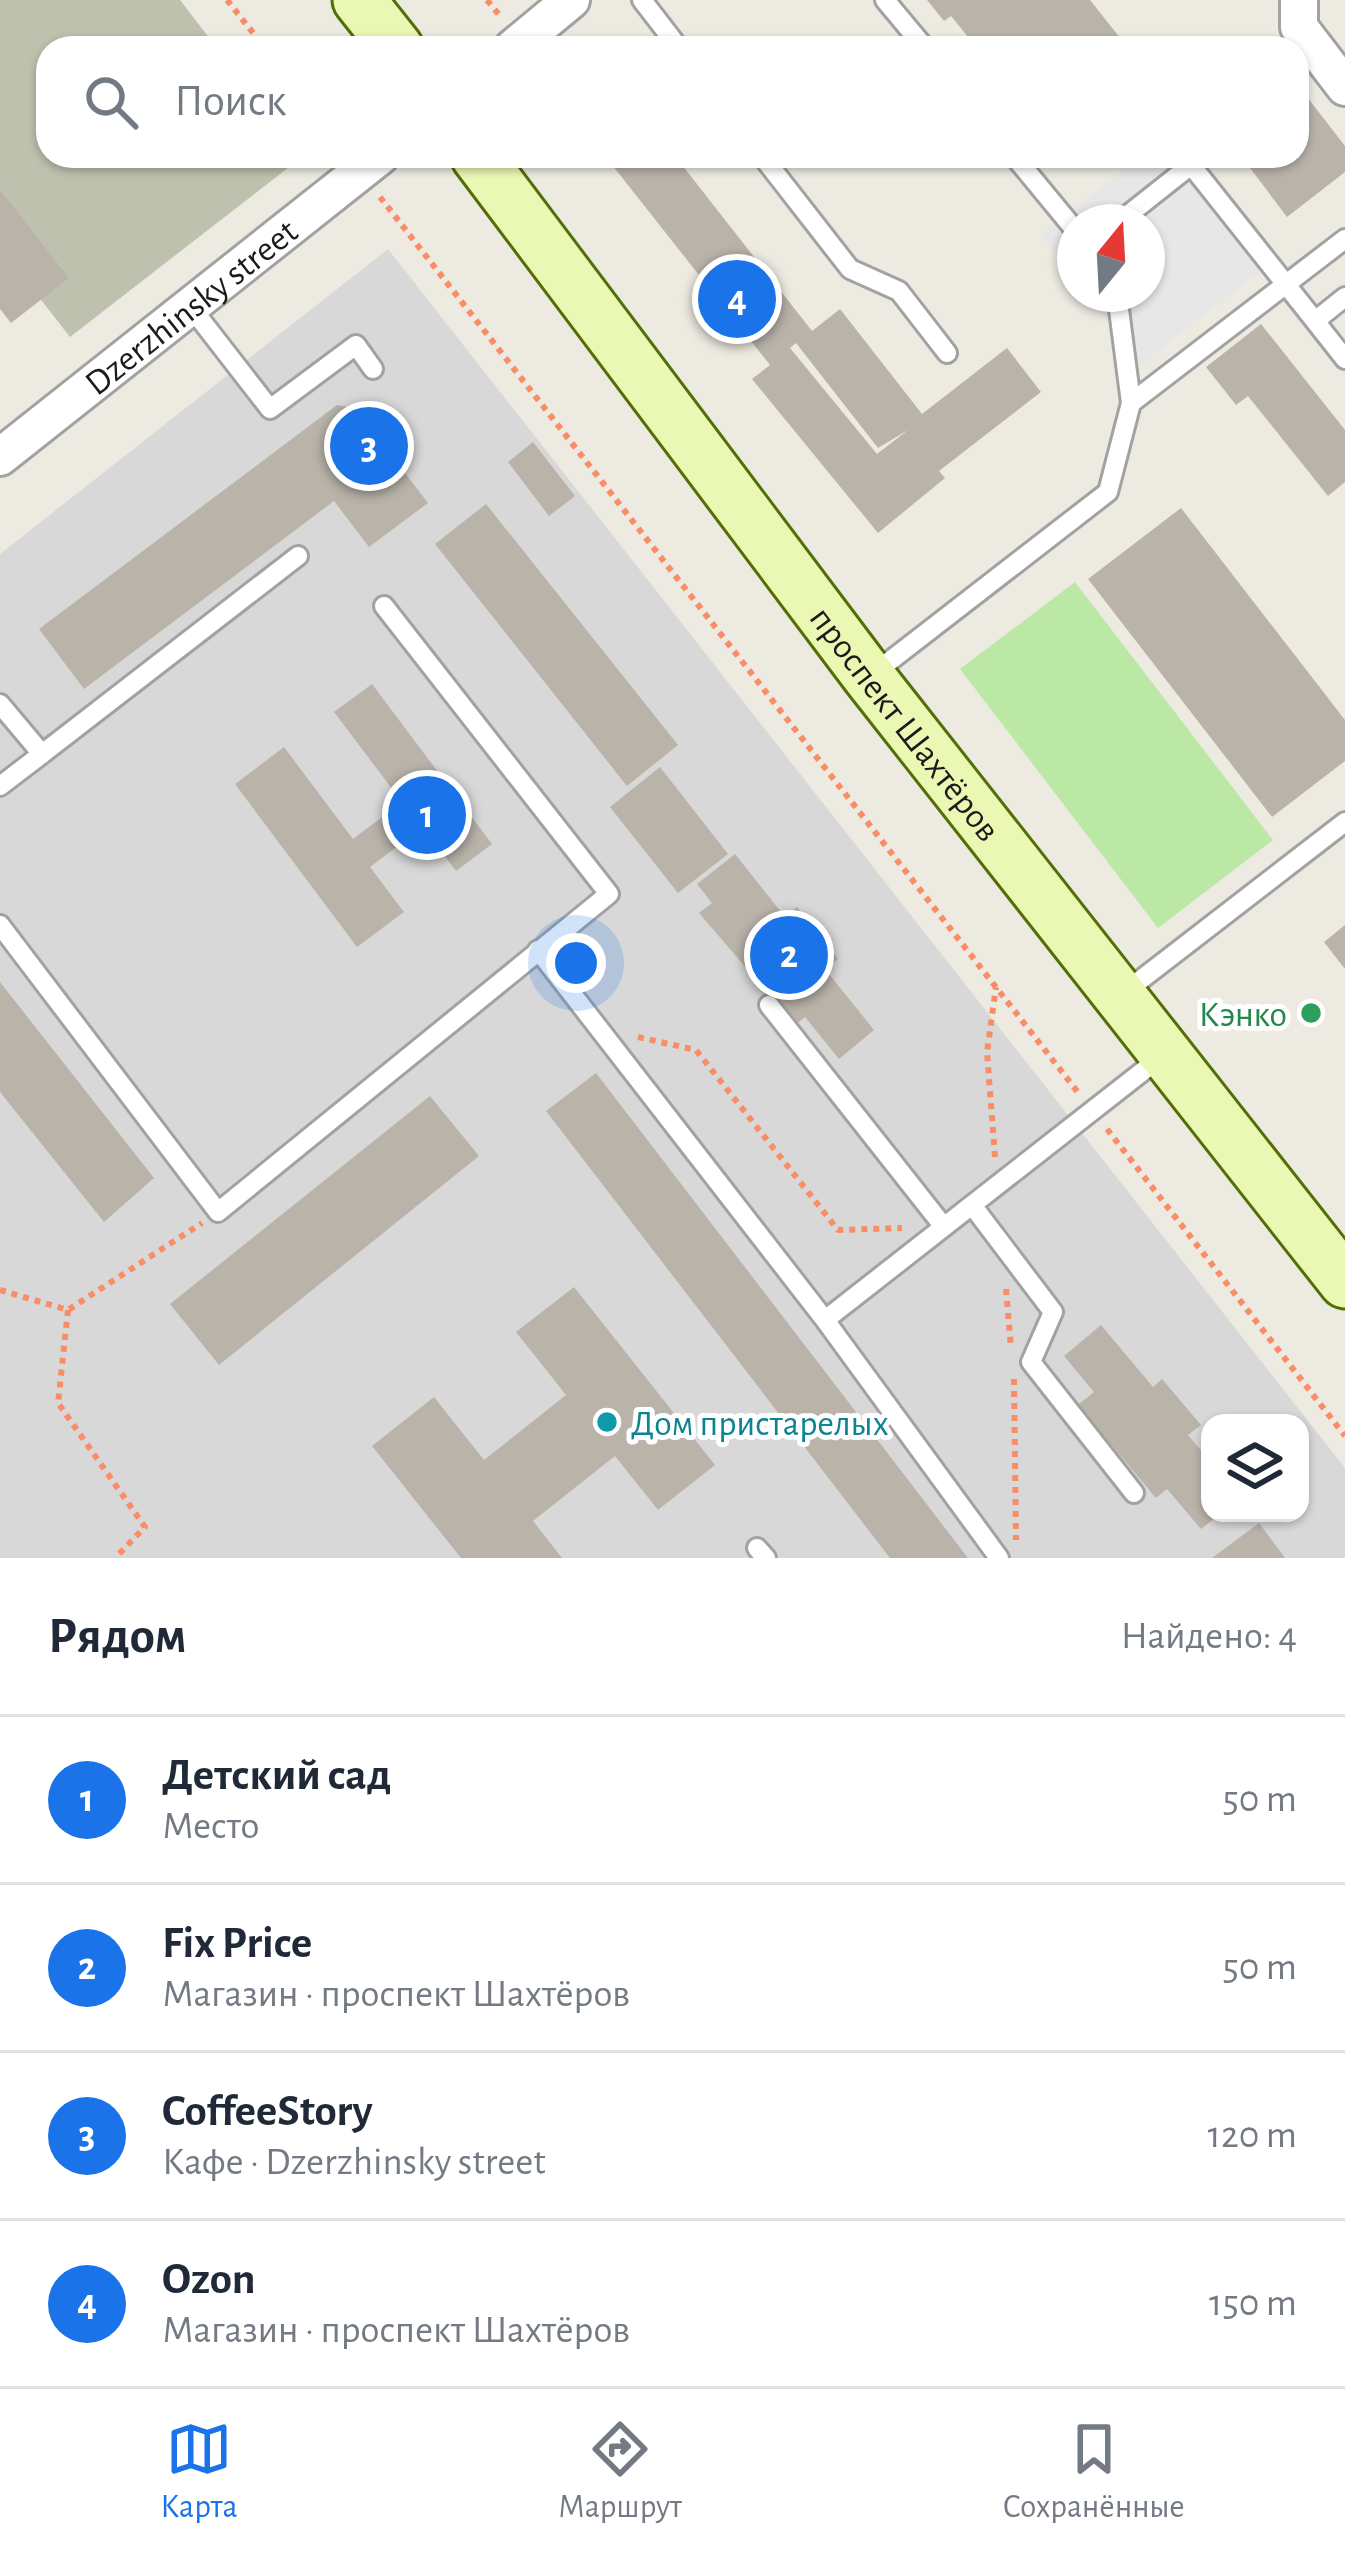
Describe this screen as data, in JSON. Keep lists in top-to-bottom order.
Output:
{
  "streets": {
    "main road": ["проспект Шахтёров"],
    "street": ["Dzerzhinsky street"]
  },
  "places": ["Кэнко", "Дом пристарелых"],
  "north": "top",
  "page": {
    "search": "Поиск",
    "pins": [
      "4",
      "3",
      "1",
      "2"
    ],
    "heading": ["Рядом", "Найдено: 4"],
    "list": [
      {
        "mark": "1",
        "name": "Детский сад",
        "note": "Место",
        "value": "50 m"
      },
      {
        "mark": "2",
        "name": "Fix Price",
        "note": "Магазин · проспект Шахтёров",
        "value": "50 m"
      },
      {
        "mark": "3",
        "name": "CoffeeStory",
        "note": "Кафе · Dzerzhinsky street",
        "value": "120 m"
      },
      {
        "mark": "4",
        "name": "Ozon",
        "note": "Магазин · проспект Шахтёров",
        "value": "150 m"
      }
    ],
    "nav": ["Карта", "Маршрут", "Сохранённые"]
  }
}
